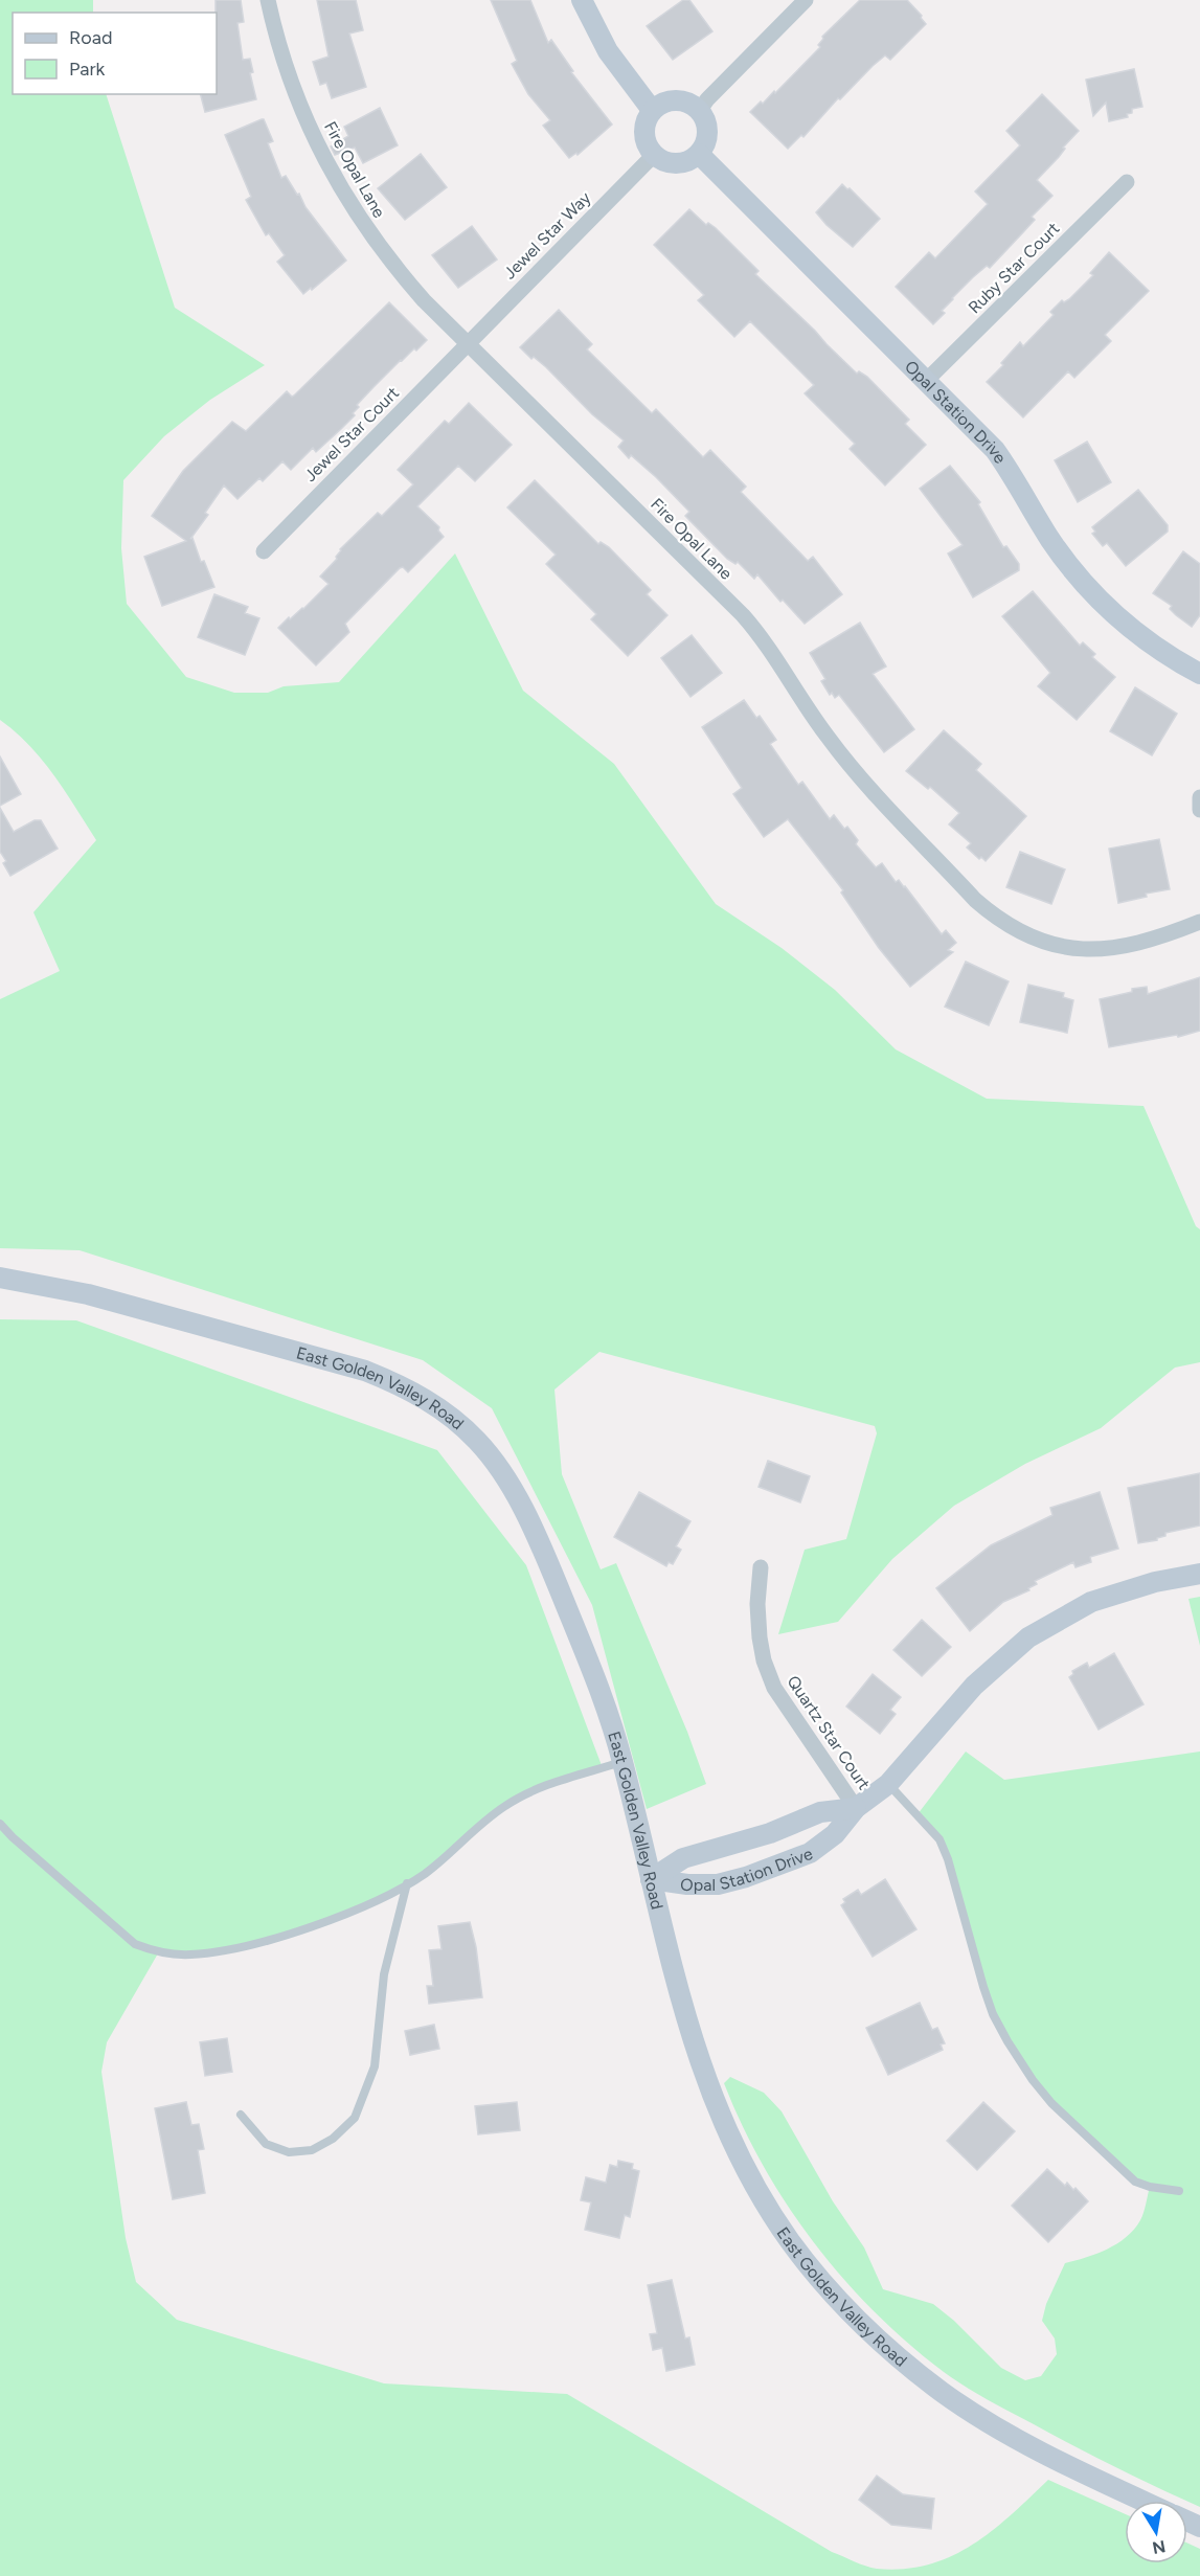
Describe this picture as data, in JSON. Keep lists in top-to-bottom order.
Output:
{
  "streets": {
    "street": [
      "Fire Opal Lane",
      "Jewel Star Way",
      "Ruby Star Court",
      "Opal Station Drive",
      "Jewel Star Court",
      "East Golden Valley Road",
      "Quartz Star Court"
    ]
  },
  "crossings": [
    ["Fire Opal Lane", "Jewel Star Way"],
    ["Fire Opal Lane", "Jewel Star Court"],
    ["Jewel Star Way", "Opal Station Drive"],
    ["Jewel Star Way", "Jewel Star Court"],
    ["Ruby Star Court", "Opal Station Drive"],
    ["Opal Station Drive", "East Golden Valley Road"],
    ["Opal Station Drive", "Quartz Star Court"]
  ],
  "legend": ["Road", "Park"],
  "north": "bottom"
}
